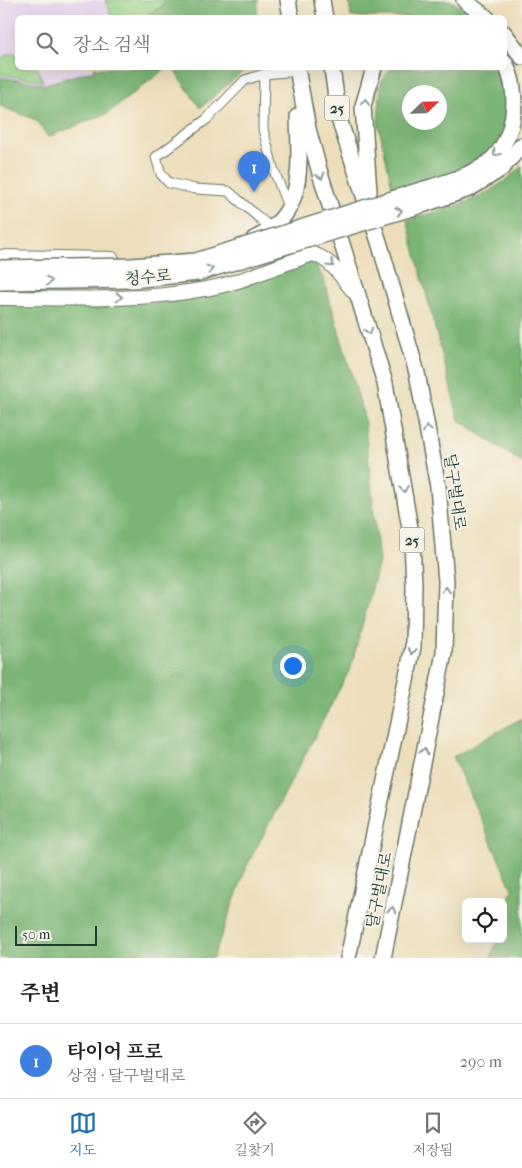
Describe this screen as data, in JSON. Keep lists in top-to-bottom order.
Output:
{
  "streets": {
    "main road": ["25", "청수로", "달구벌대로"]
  },
  "crossings": [
    ["청수로", "달구벌대로"]
  ],
  "scale_bar": "50 m",
  "north": "top right",
  "page": {
    "search": "장소 검색",
    "pins": "1",
    "scale": "50 m",
    "heading": "주변",
    "list": [
      {
        "mark": "1",
        "name": "타이어 프로",
        "note": "상점 · 달구벌대로",
        "value": "290 m"
      }
    ],
    "nav": ["지도", "길찾기", "저장됨"]
  }
}
